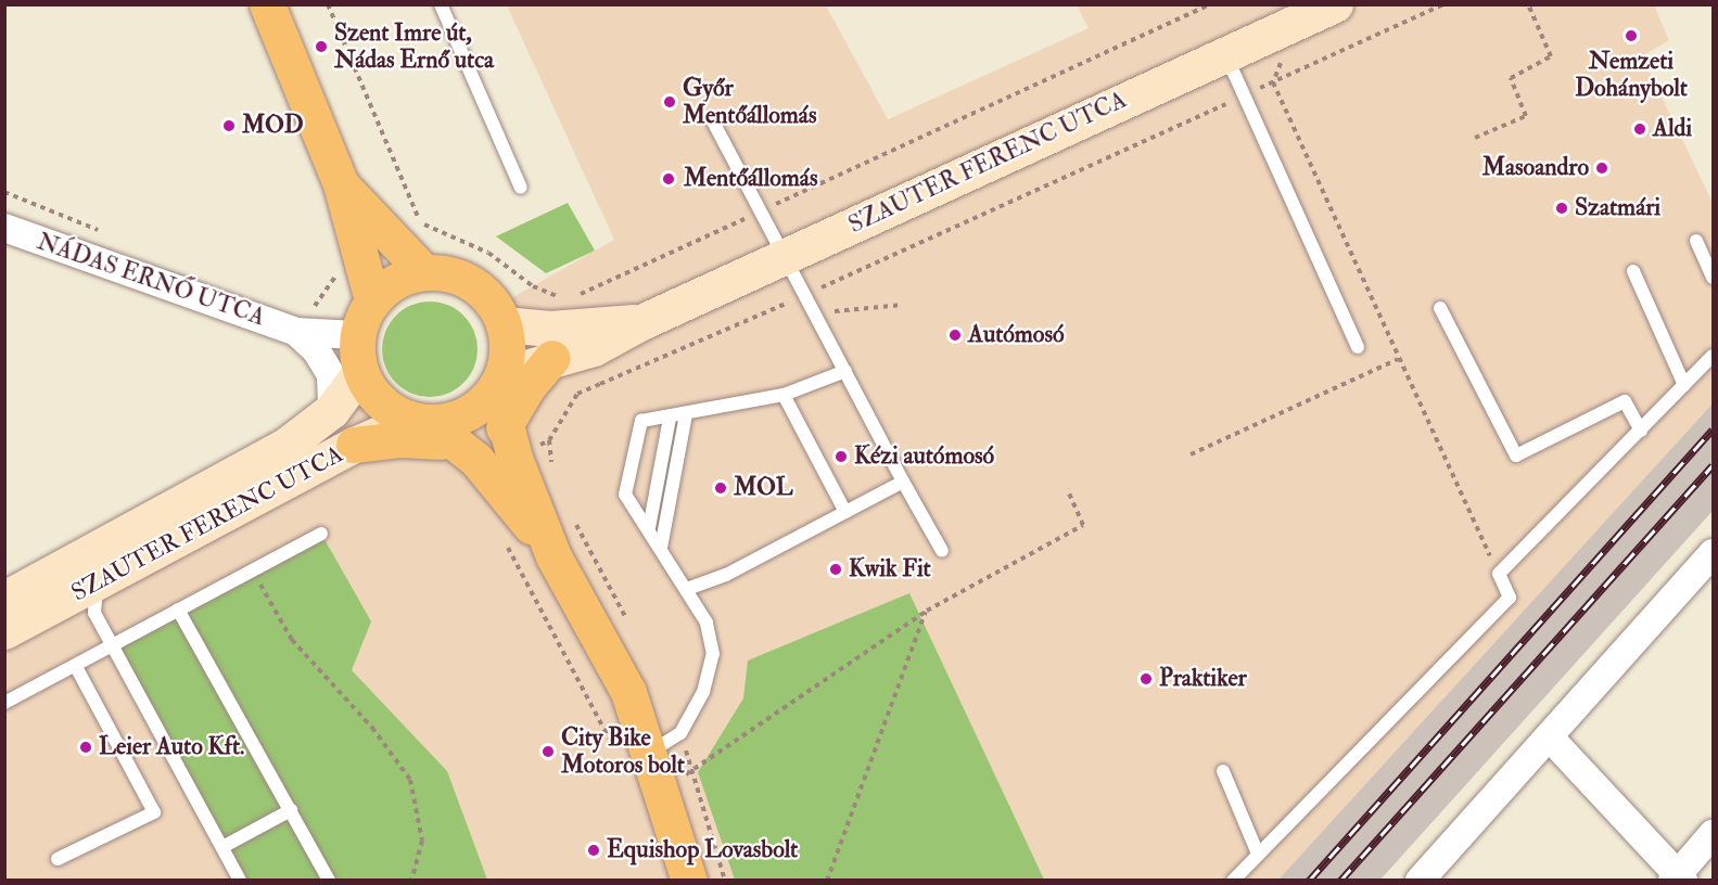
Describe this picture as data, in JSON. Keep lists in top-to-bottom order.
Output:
{
  "streets": {
    "street": ["SZAUTER FERENC UTCA", "NÁDAS ERNŐ UTCA"]
  },
  "crossings": [
    ["SZAUTER FERENC UTCA", "NÁDAS ERNŐ UTCA"]
  ],
  "places": [
    "Nemzeti Dohánybolt",
    "Szent Imre út, Nádas Ernő utca",
    "Győr Mentőállomás",
    "MOD",
    "Aldi",
    "Masoandro",
    "Mentőállomás",
    "Szatmári",
    "Autómosó",
    "Kézi autómosó",
    "MOL",
    "Kwik Fit",
    "Praktiker",
    "Leier Auto Kft.",
    "City Bike Motoros bolt",
    "Equishop Lovasbolt"
  ]
}
